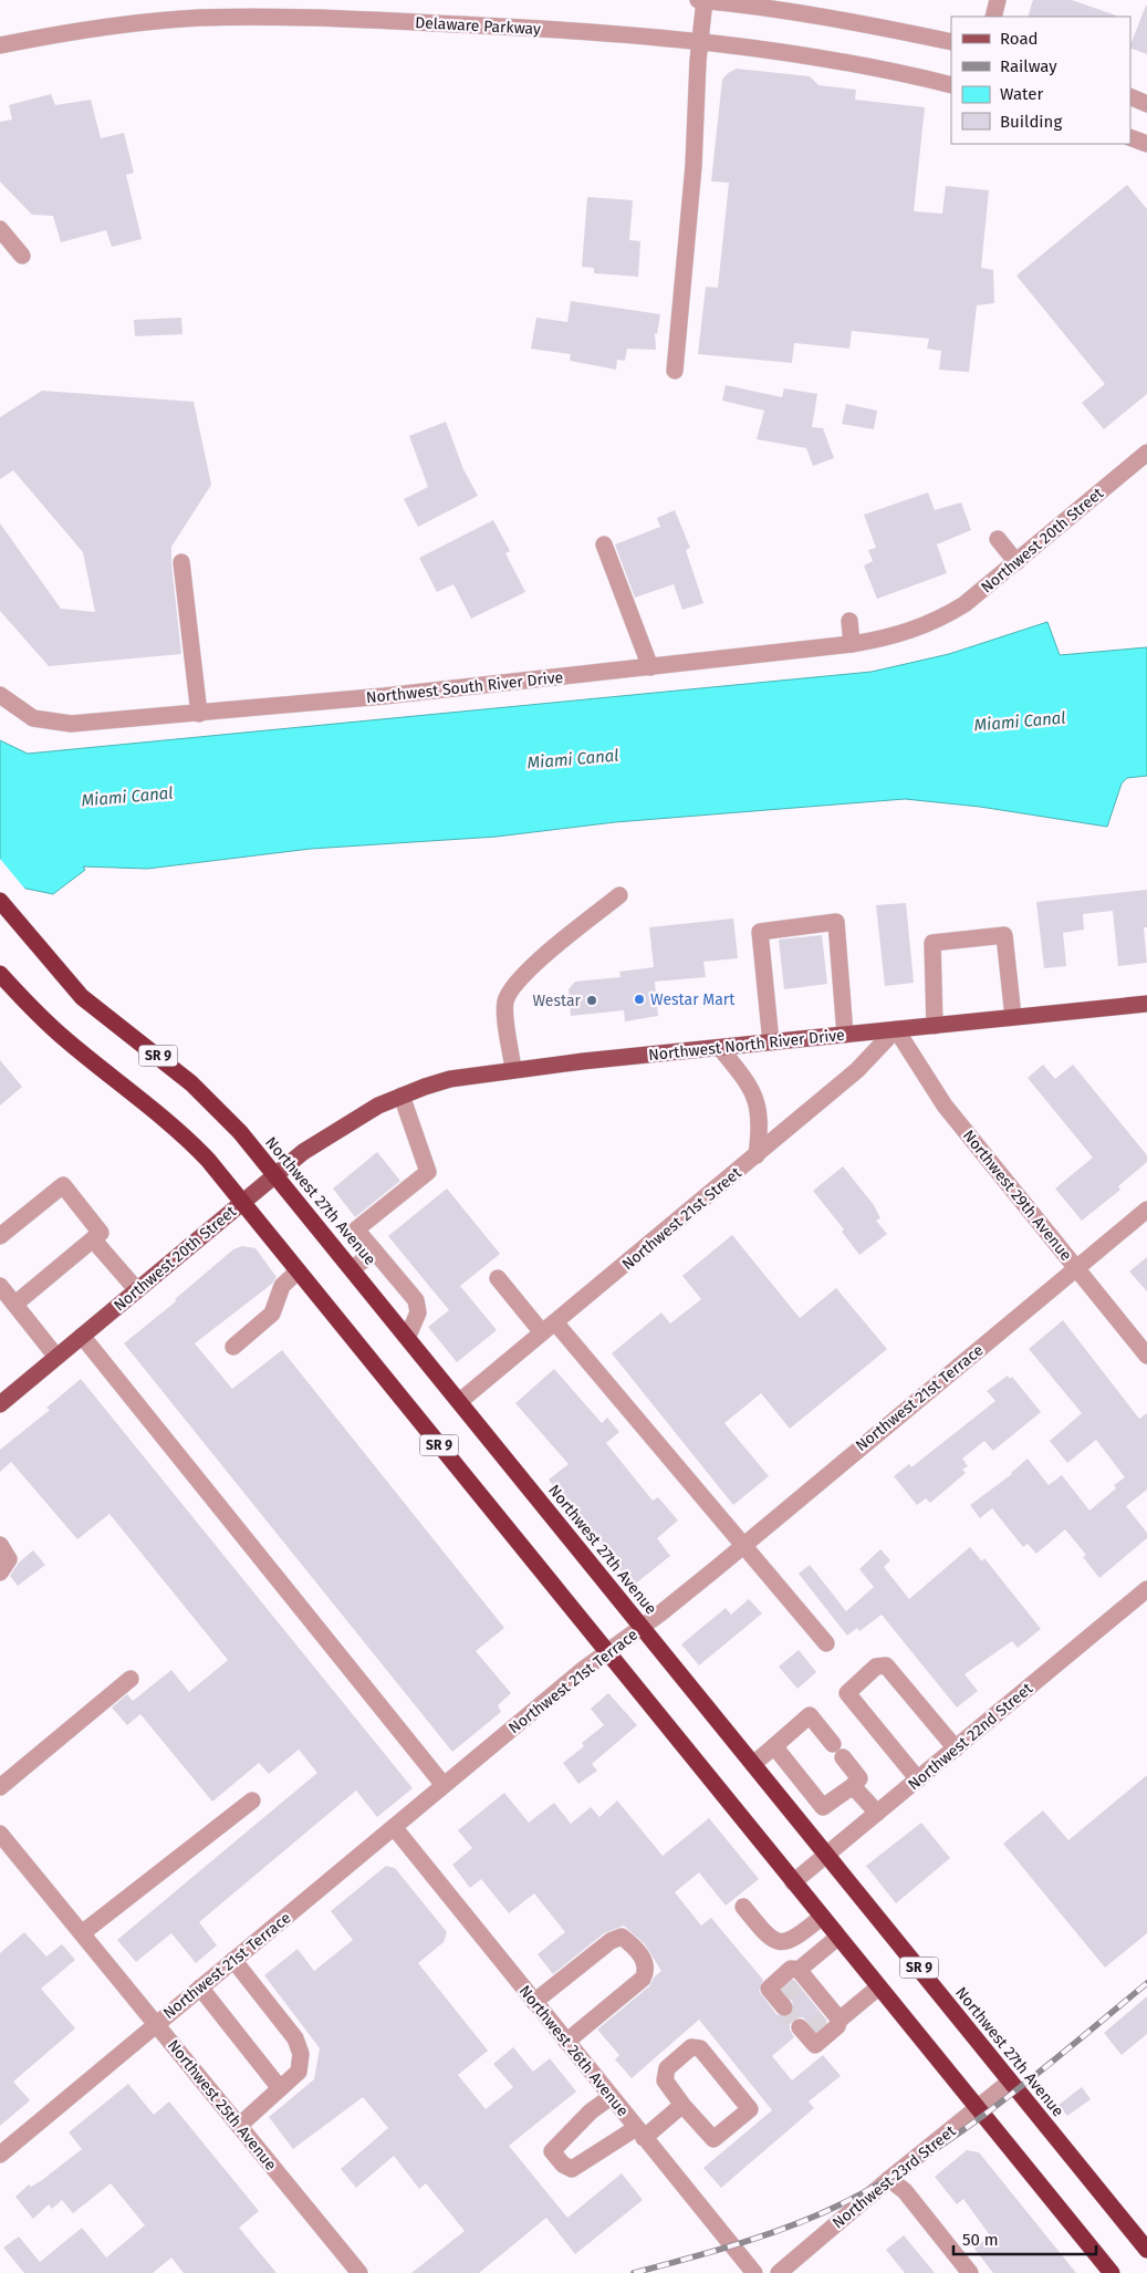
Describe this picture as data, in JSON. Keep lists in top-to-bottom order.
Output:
{
  "streets": {
    "highway": ["SR 9", "Northwest 27th Avenue"],
    "main road": ["Northwest 20th Street", "Northwest North River Drive"],
    "street": [
      "Delaware Parkway",
      "Northwest South River Drive",
      "Northwest 29th Avenue",
      "Northwest 21st Street",
      "Northwest 21st Terrace",
      "Northwest 22nd Street",
      "Northwest 26th Avenue",
      "Northwest 25th Avenue",
      "Northwest 23rd Street"
    ]
  },
  "crossings": [
    ["Northwest 20th Street", "Northwest South River Drive"],
    ["Northwest 20th Street", "Northwest North River Drive"],
    ["Northwest 20th Street", "SR 9"],
    ["Northwest 20th Street", "Northwest 27th Avenue"],
    ["Northwest North River Drive", "Northwest 29th Avenue"],
    ["Northwest North River Drive", "Northwest 21st Street"],
    ["SR 9", "Northwest 21st Terrace"],
    ["SR 9", "Northwest 22nd Street"],
    ["SR 9", "Northwest 23rd Street"],
    ["Northwest 29th Avenue", "Northwest 21st Street"],
    ["Northwest 29th Avenue", "Northwest 21st Terrace"],
    ["Northwest 27th Avenue", "Northwest 21st Street"],
    ["Northwest 27th Avenue", "Northwest 21st Terrace"],
    ["Northwest 27th Avenue", "Northwest 22nd Street"],
    ["Northwest 27th Avenue", "Northwest 23rd Street"],
    ["Northwest 21st Terrace", "Northwest 26th Avenue"],
    ["Northwest 21st Terrace", "Northwest 25th Avenue"]
  ],
  "water": ["Miami Canal"],
  "places": ["Westar Mart", "Westar"],
  "legend": [
    "Road",
    "Railway",
    "Water",
    "Building"
  ],
  "scale_bar": "50 m"
}
